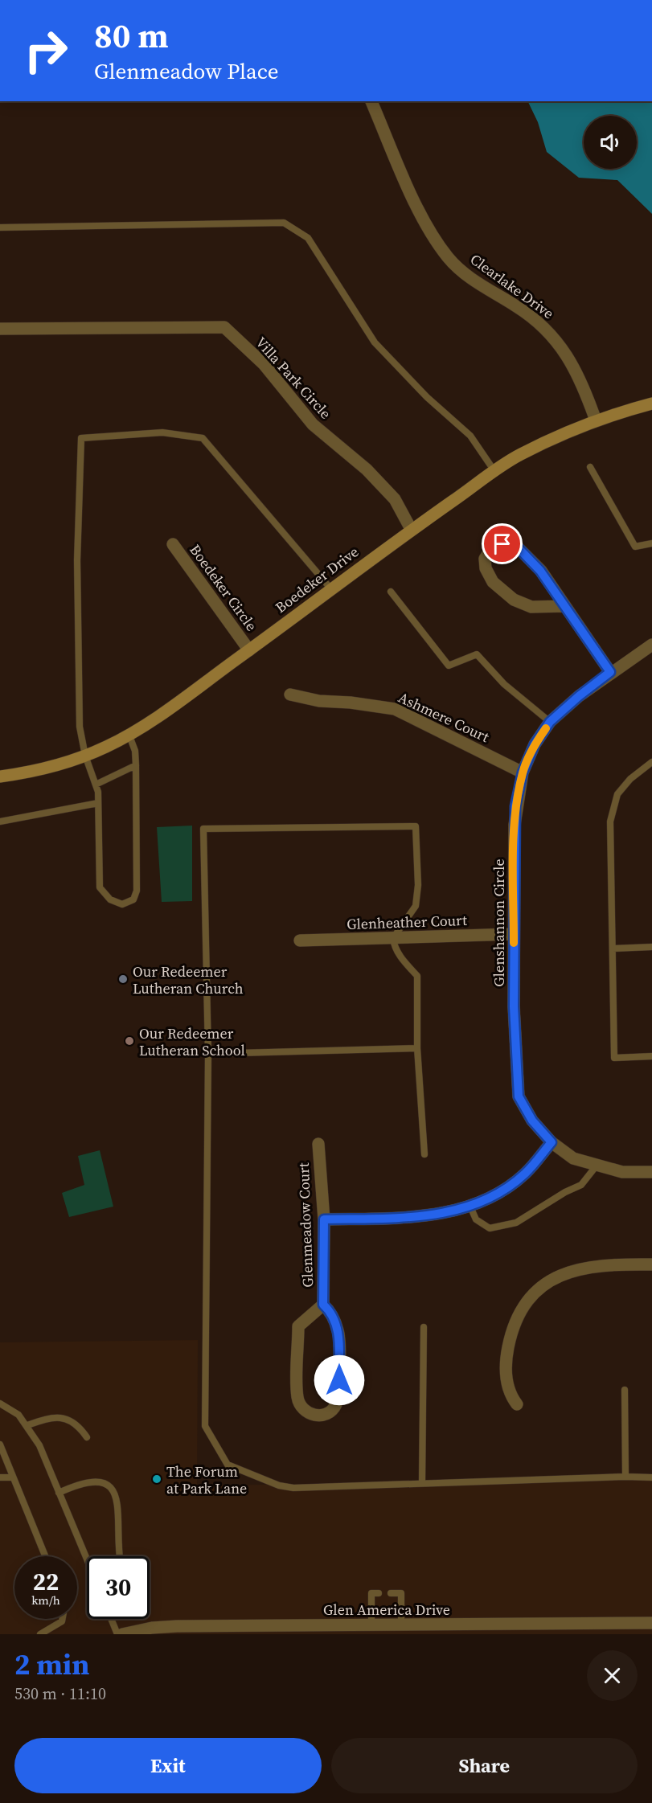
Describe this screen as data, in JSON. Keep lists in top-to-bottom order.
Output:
{
  "streets": {
    "street": [
      "Clearlake Drive",
      "Villa Park Circle",
      "Boedeker Drive",
      "Boedeker Circle",
      "Ashmere Court",
      "Glenheather Court",
      "Glenshannon Circle",
      "Glenmeadow Court",
      "Glen America Drive"
    ]
  },
  "crossings": [
    ["Clearlake Drive", "Boedeker Drive"],
    ["Villa Park Circle", "Boedeker Drive"],
    ["Boedeker Drive", "Boedeker Circle"],
    ["Ashmere Court", "Glenshannon Circle"],
    ["Glenheather Court", "Glenshannon Circle"]
  ],
  "places": ["Our Redeemer Lutheran Church", "Our Redeemer Lutheran School", "The Forum at Park Lane"],
  "page": {
    "turn": ["80 m", "Glenmeadow Place"],
    "speed": "22 km/h",
    "limit": "30",
    "heading": ["2 min", "530 m · 11:10"],
    "buttons": ["Exit", "Share"]
  }
}
